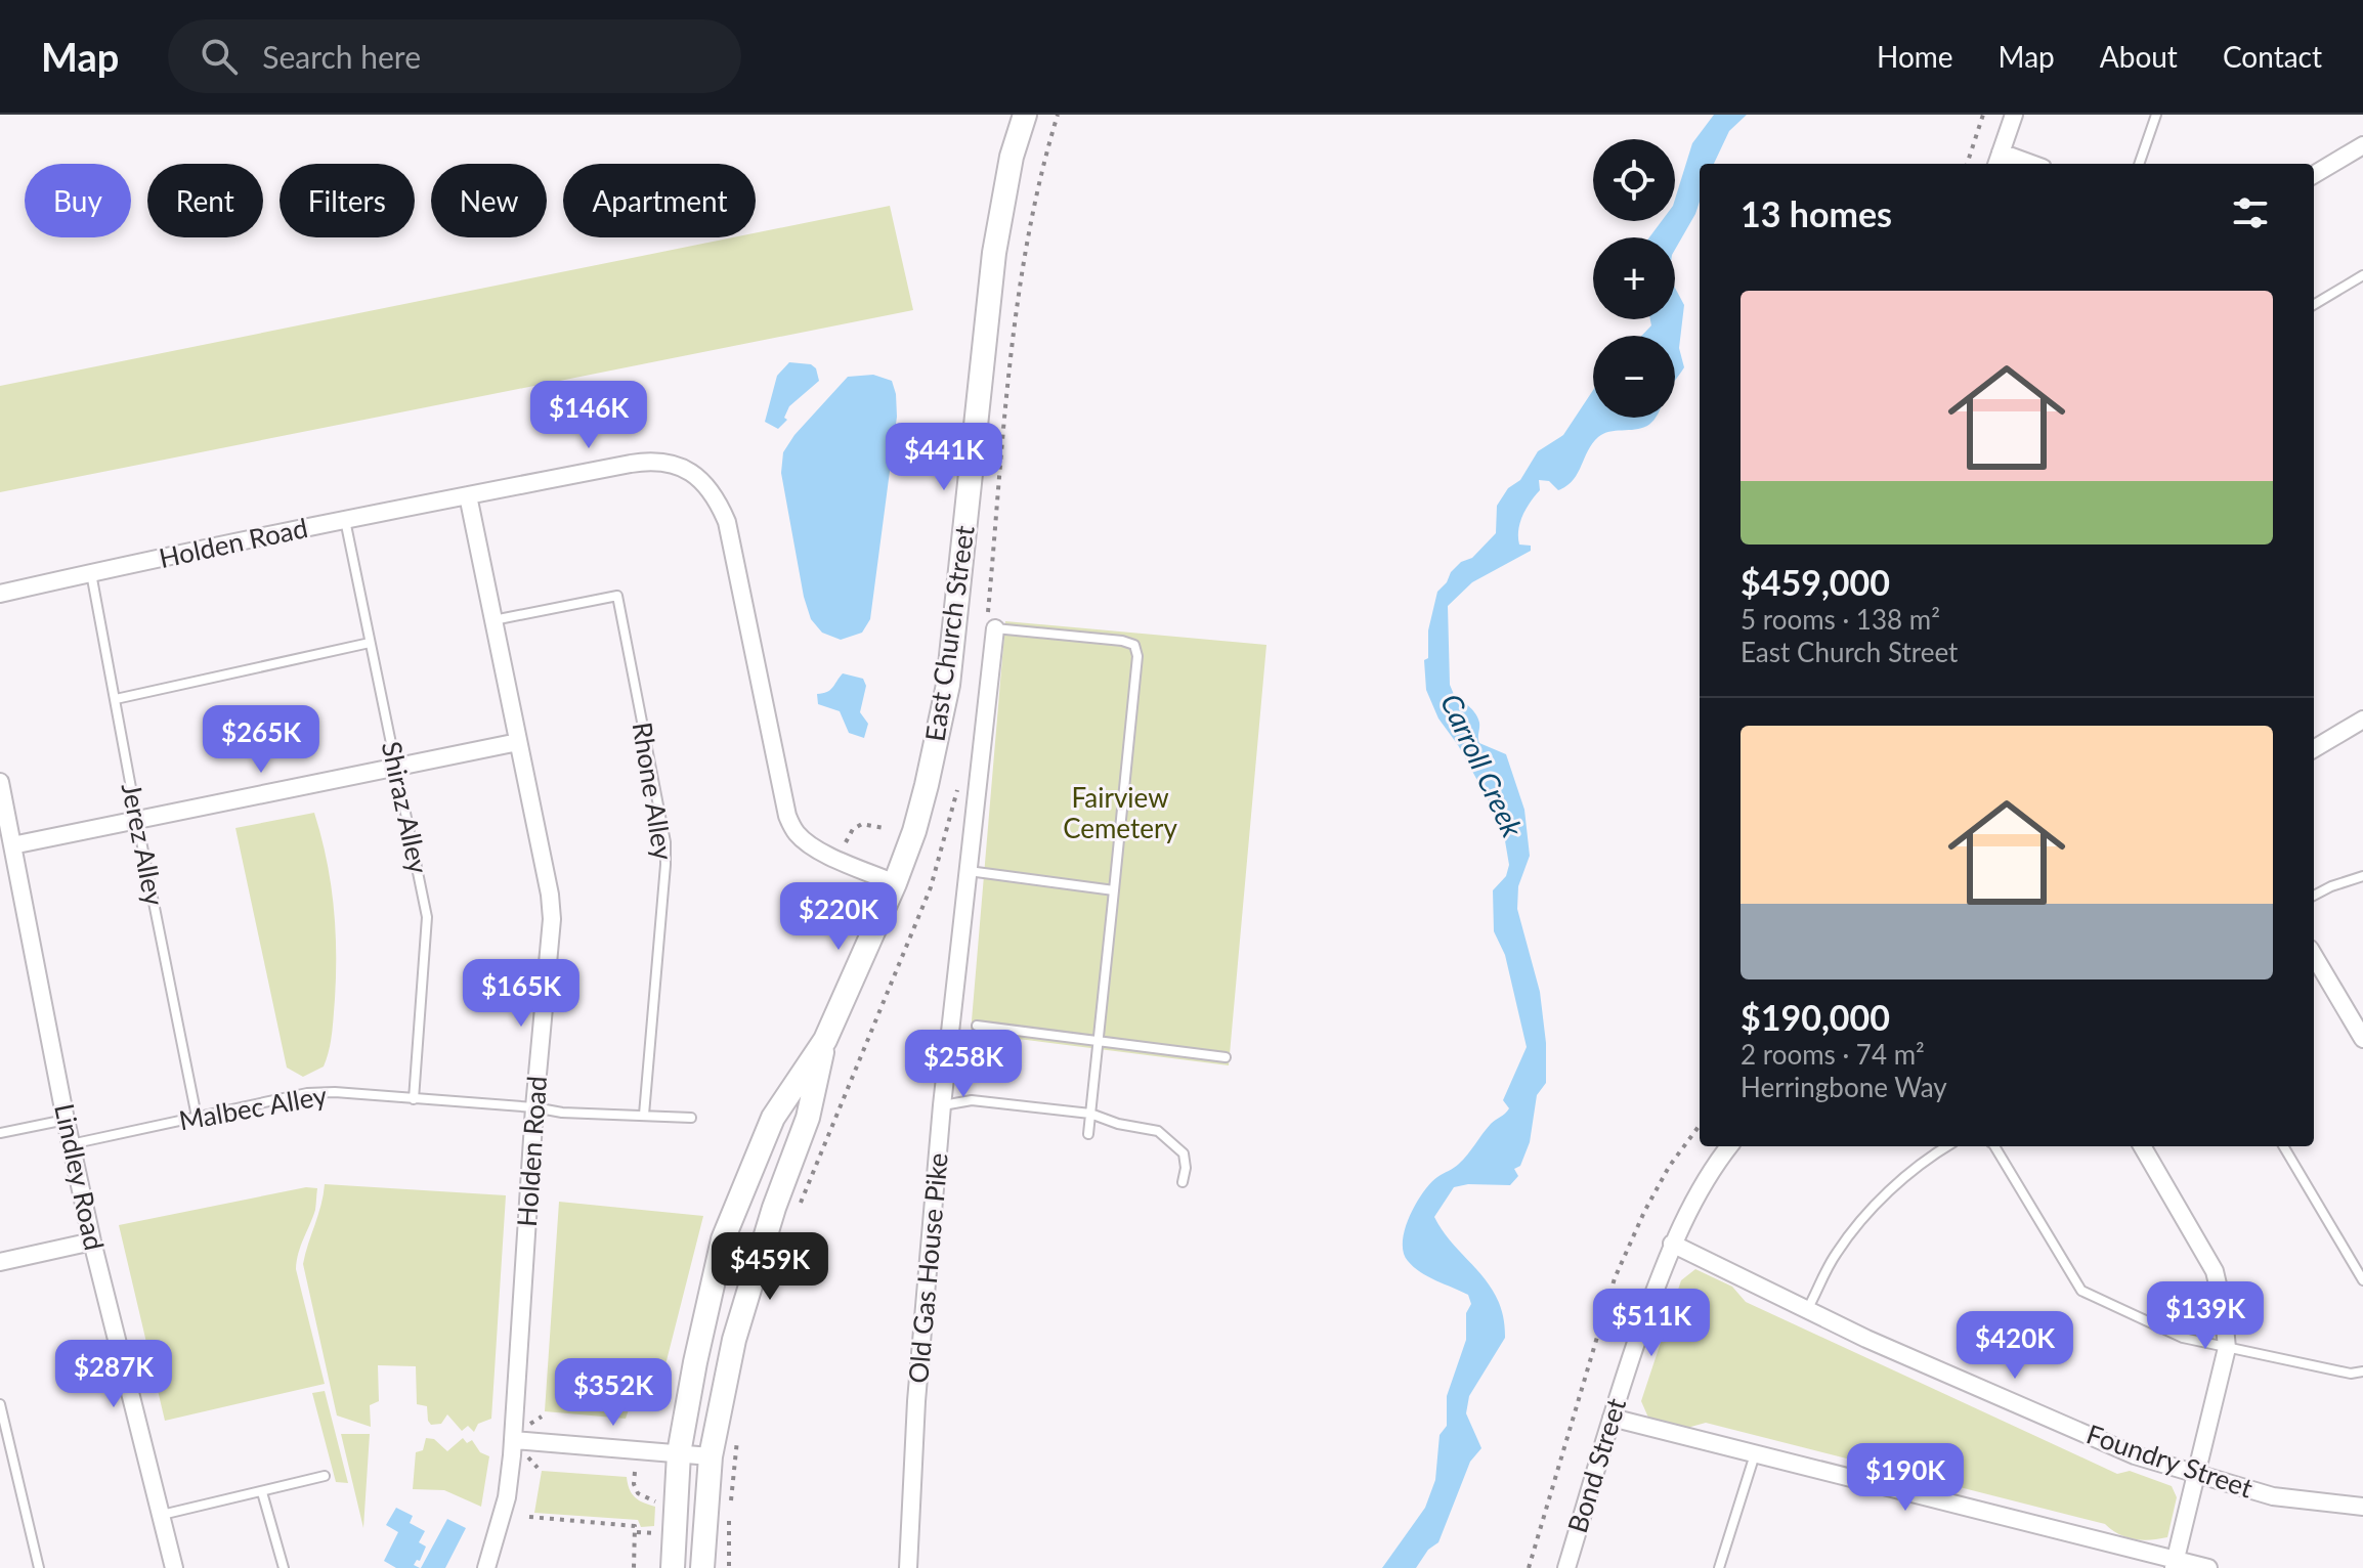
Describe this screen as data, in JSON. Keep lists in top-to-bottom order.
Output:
{
  "streets": {
    "main road": ["East Church Street"],
    "street": [
      "Holden Road",
      "Lindley Road",
      "Old Gas House Pike",
      "Foundry Street",
      "Bond Street"
    ],
    "lane": [
      "Rhone Alley",
      "Shiraz Alley",
      "Jerez Alley",
      "Malbec Alley"
    ]
  },
  "crossings": [
    ["Holden Road", "East Church Street"],
    ["Holden Road", "Rhone Alley"],
    ["Holden Road", "Shiraz Alley"],
    ["Holden Road", "Jerez Alley"],
    ["Holden Road", "Malbec Alley"],
    ["Shiraz Alley", "Malbec Alley"],
    ["Jerez Alley", "Malbec Alley"],
    ["Malbec Alley", "Lindley Road"],
    ["Foundry Street", "Bond Street"]
  ],
  "water": ["Carroll Creek"],
  "parks": ["Fairview Cemetery"],
  "page": {
    "header": "Map",
    "search": "Search here",
    "nav": [
      "Home",
      "Map",
      "About",
      "Contact"
    ],
    "map_buttons": ["+", "−"],
    "chip": [
      "Buy",
      "Rent",
      "Filters",
      "New",
      "Apartment"
    ],
    "heading": "13 homes",
    "list": [
      {
        "name": "$459,000",
        "note": "5 rooms · 138 m² · East Church Street"
      },
      {
        "name": "$190,000",
        "note": "2 rooms · 74 m² · Herringbone Way"
      }
    ],
    "price": [
      "$146K",
      "$441K",
      "$265K",
      "$220K",
      "$165K",
      "$258K",
      "$459K",
      "$139K",
      "$511K",
      "$420K",
      "$287K",
      "$352K",
      "$190K"
    ]
  }
}
